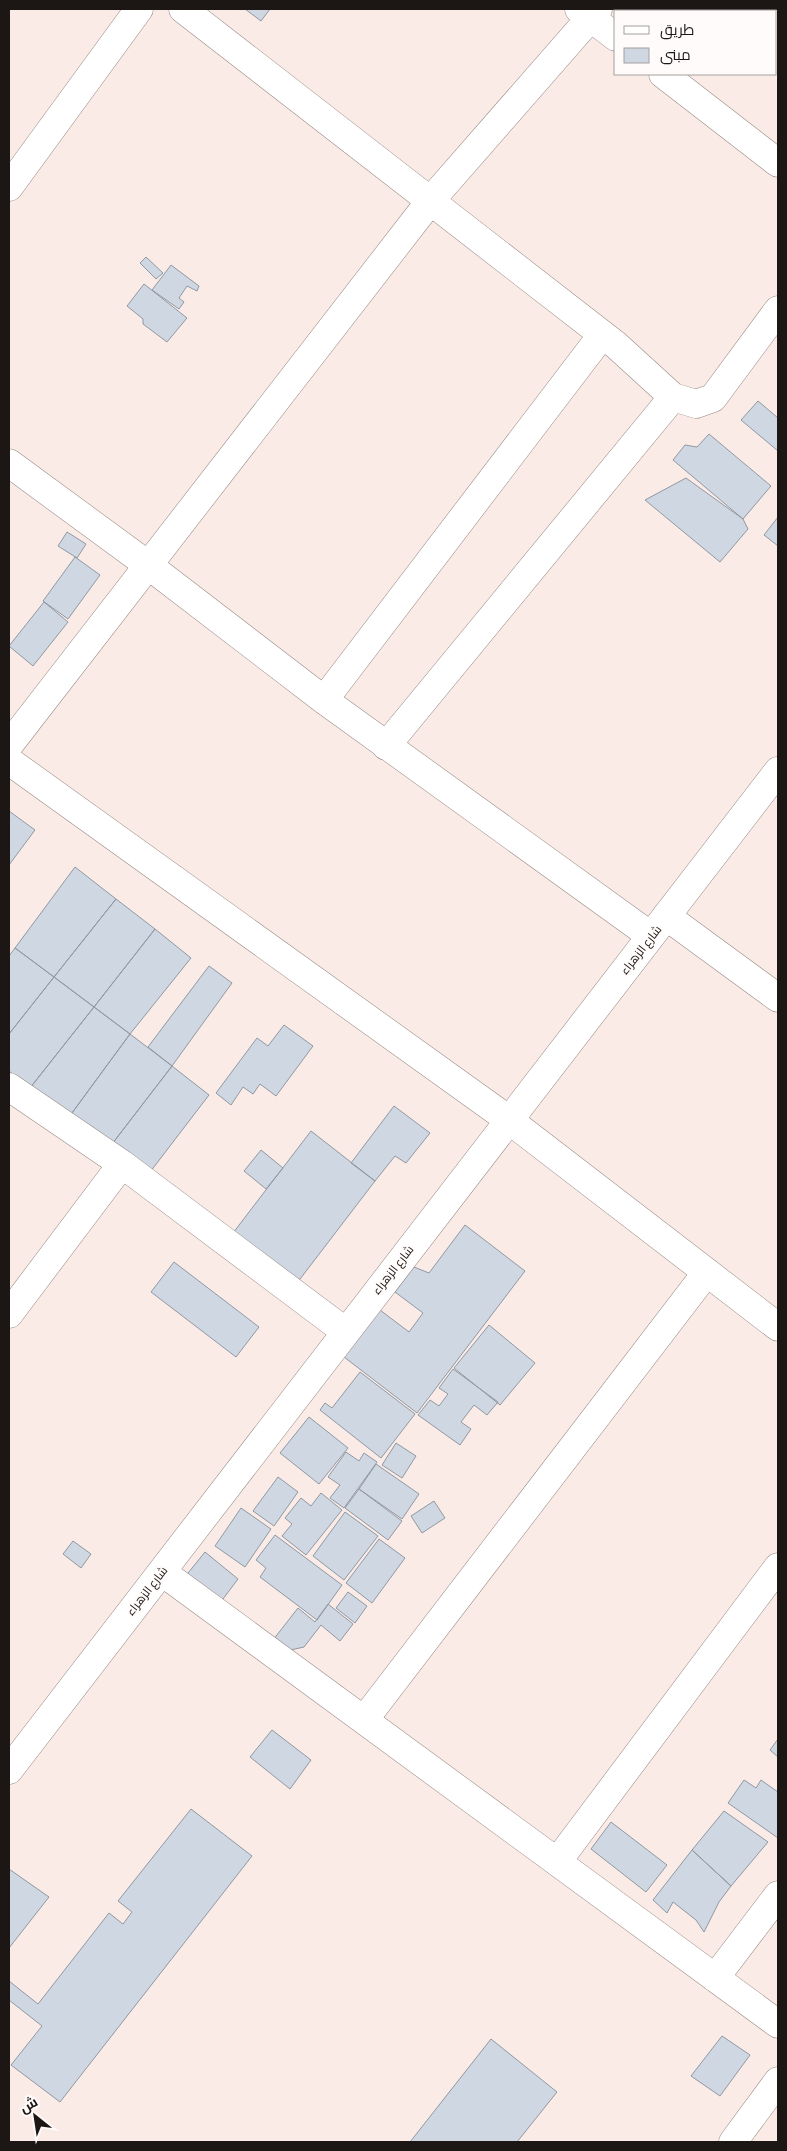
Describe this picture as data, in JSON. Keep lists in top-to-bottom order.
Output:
{
  "streets": {
    "street": ["شارع الزهراء"]
  },
  "legend": ["طريق", "مبنى"],
  "north": "top left"
}
